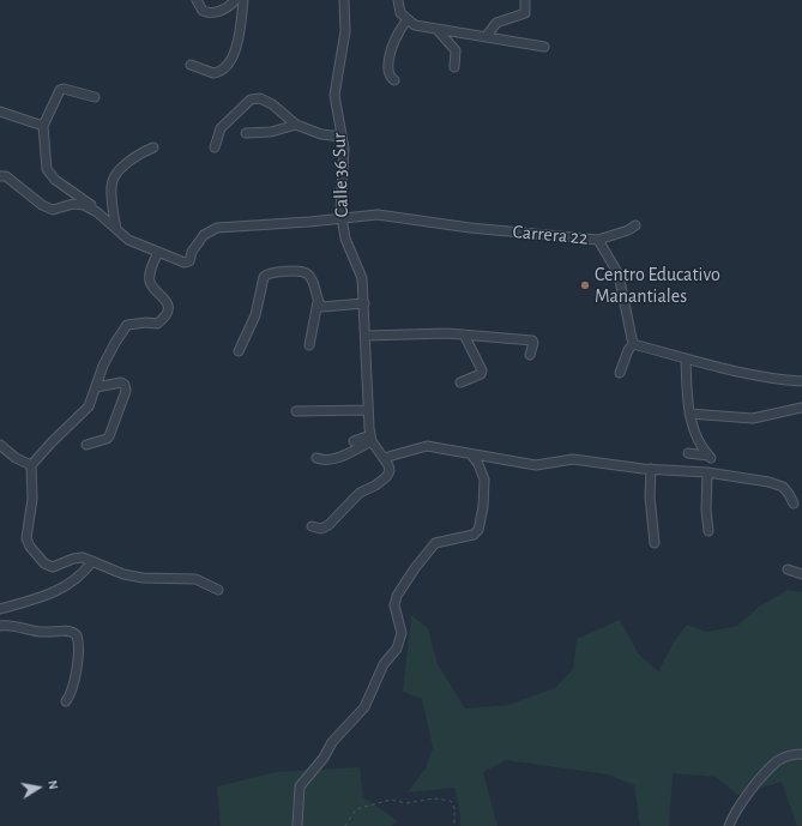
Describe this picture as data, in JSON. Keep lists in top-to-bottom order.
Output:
{
  "streets": {
    "street": ["Calle 36 Sur", "Carrera 22"]
  },
  "crossings": [
    ["Calle 36 Sur", "Carrera 22"]
  ],
  "places": ["Centro Educativo Manantiales"],
  "north": "right"
}
